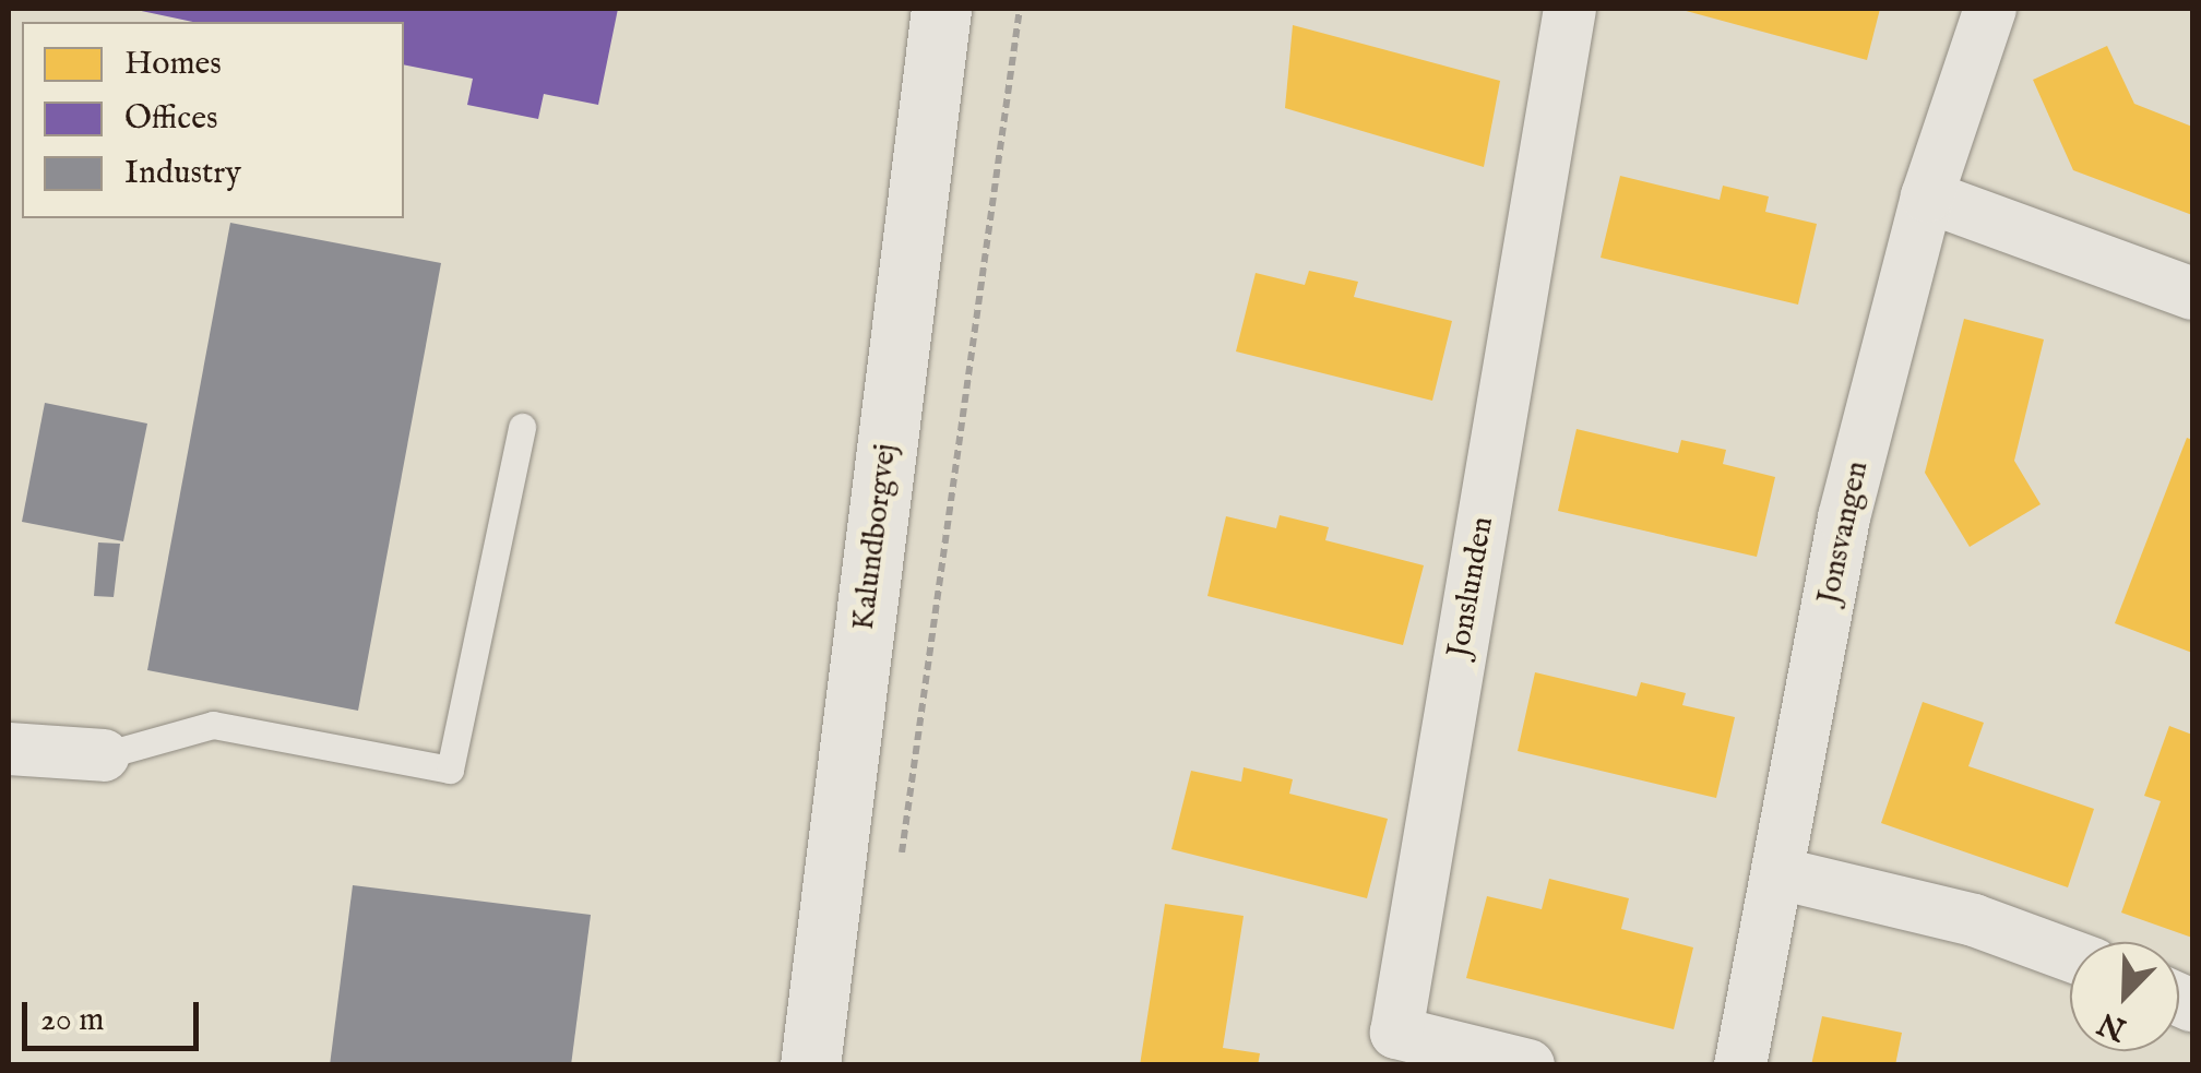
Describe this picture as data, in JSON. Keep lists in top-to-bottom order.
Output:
{
  "streets": {
    "street": ["Jonsvangen", "Kalundborgvej", "Jonslunden"]
  },
  "legend": ["Homes", "Offices", "Industry"],
  "scale_bar": "20 m",
  "north": "bottom left"
}
